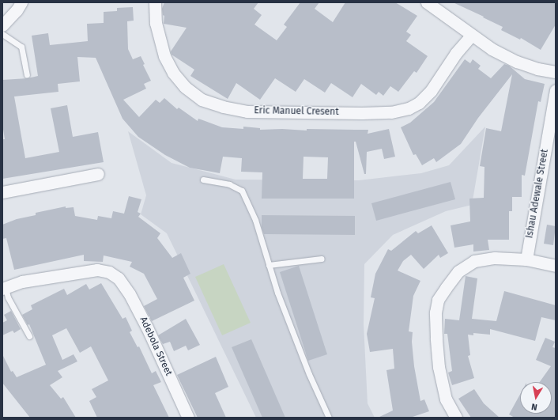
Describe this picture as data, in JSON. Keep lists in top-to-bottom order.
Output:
{
  "streets": {
    "street": ["Eric Manuel Cresent", "Ishau Adewale Street", "Adebola Street"]
  },
  "north": "bottom"
}
